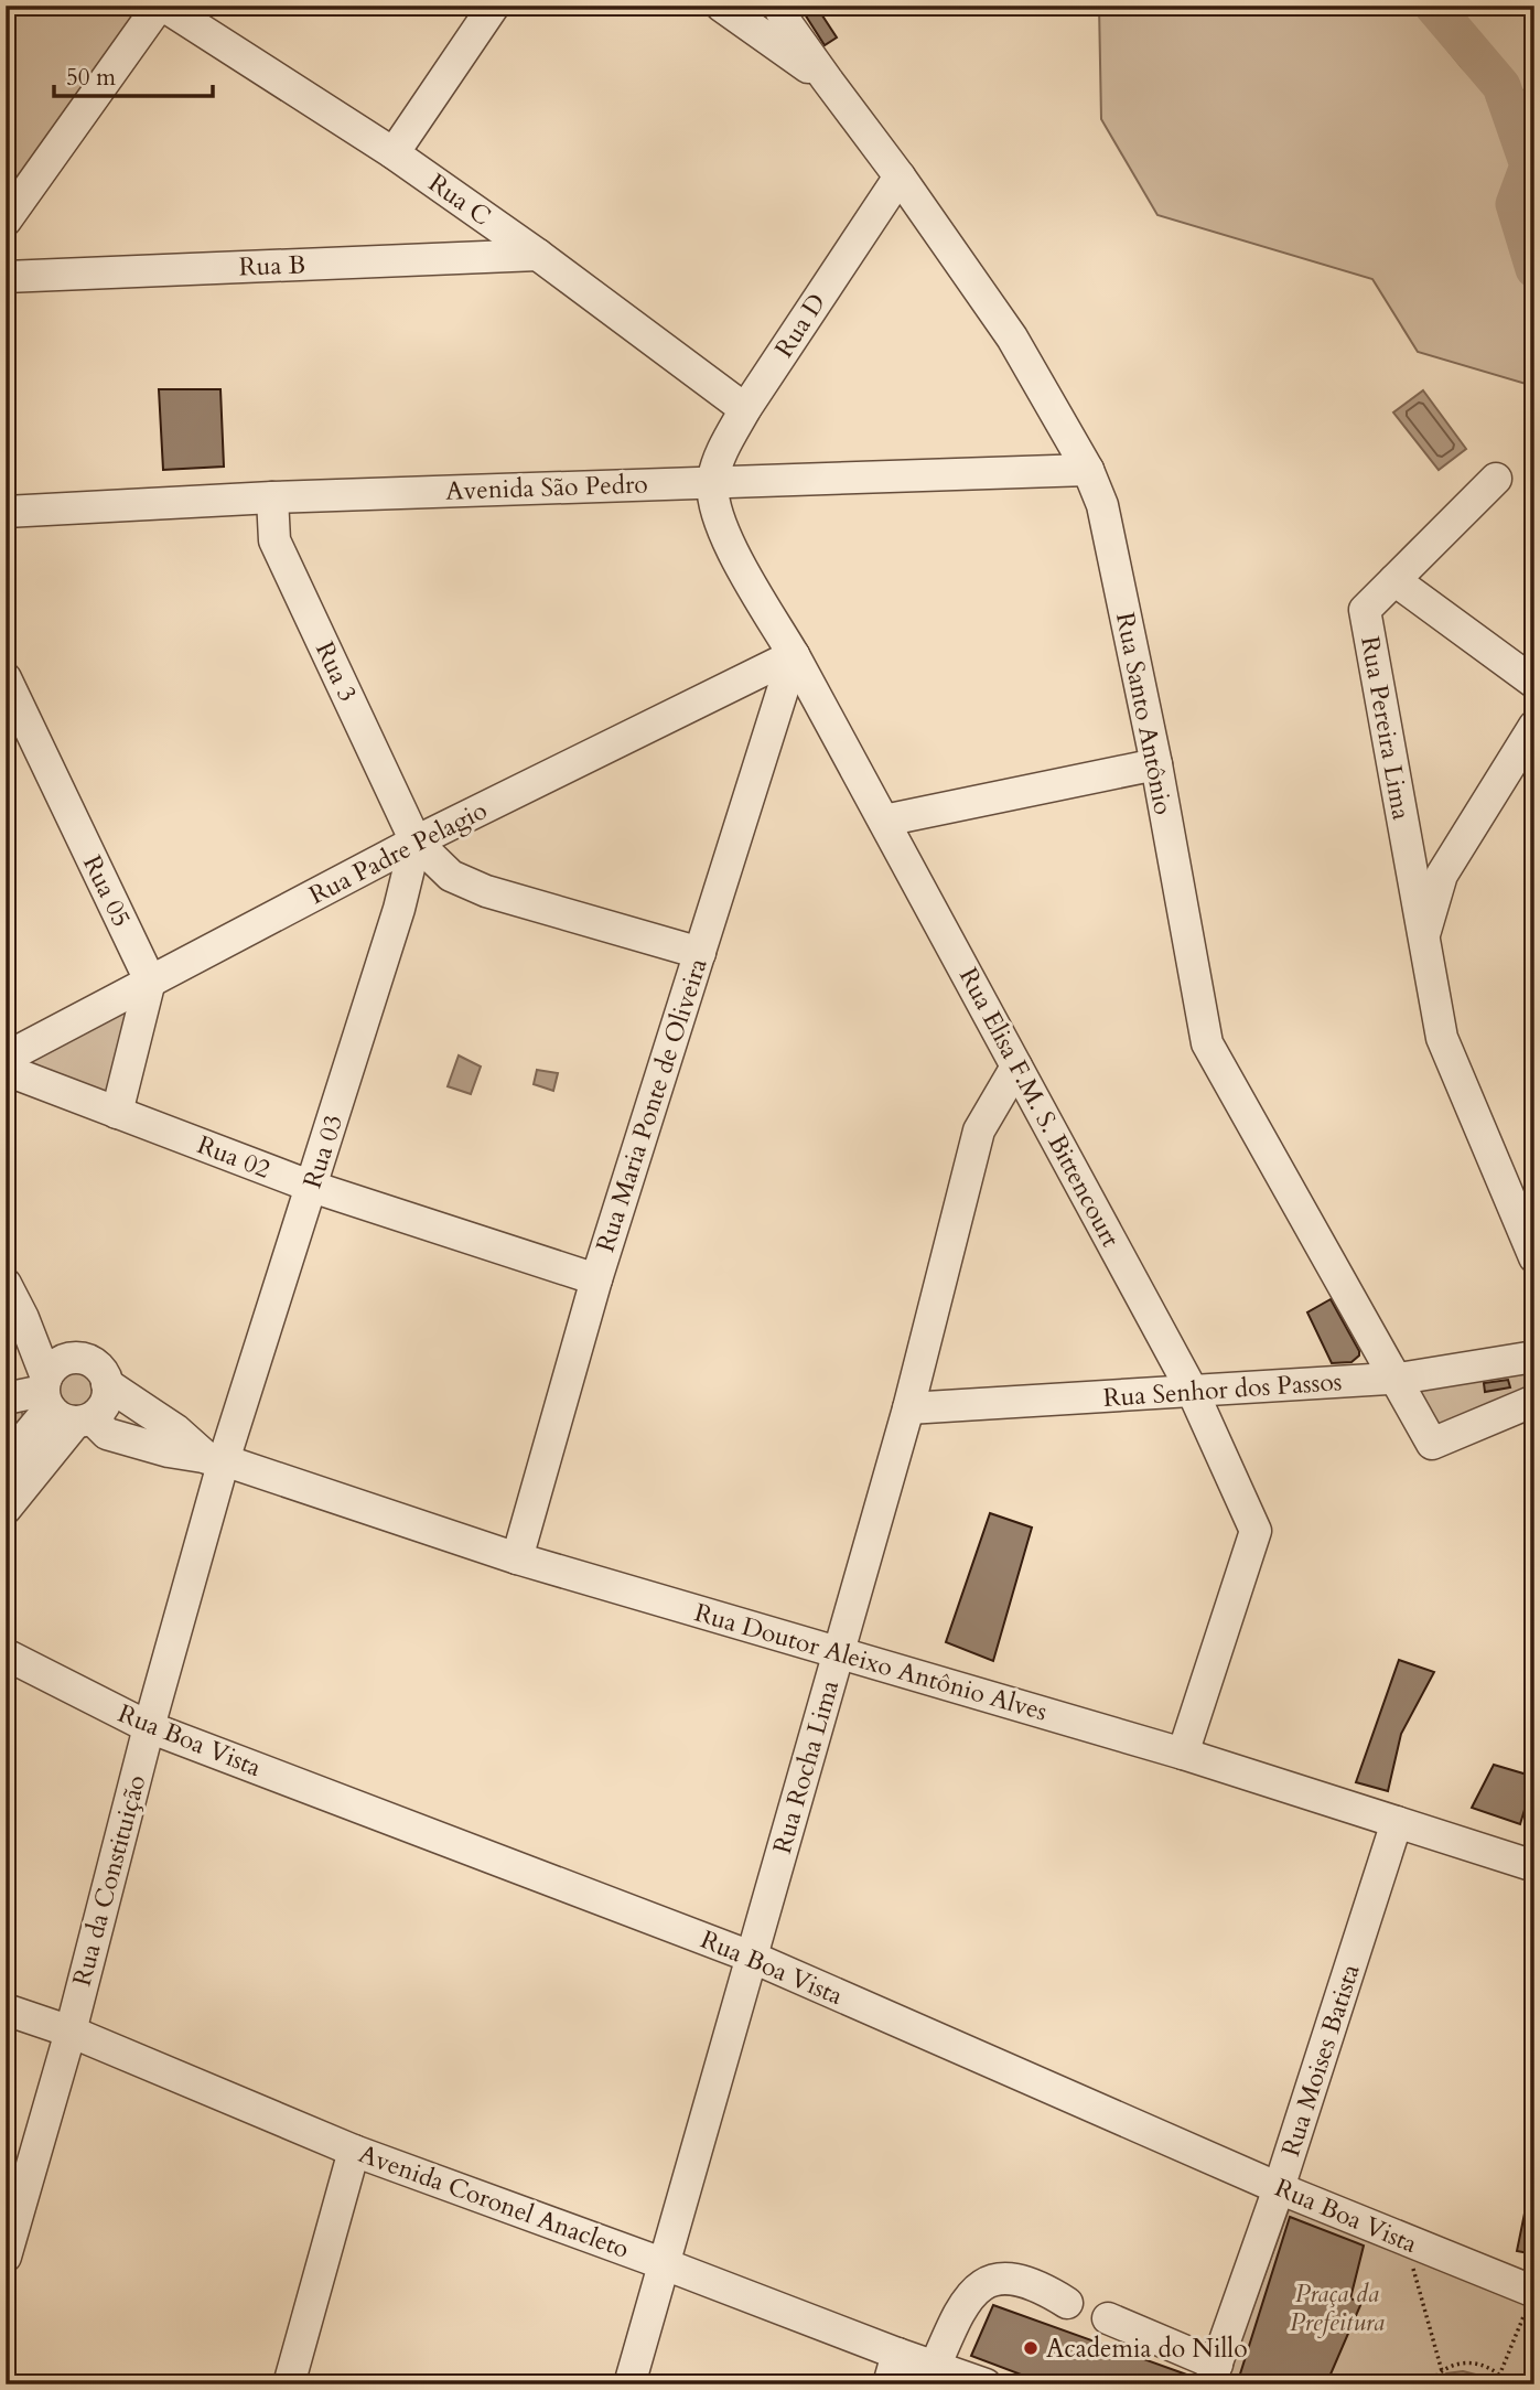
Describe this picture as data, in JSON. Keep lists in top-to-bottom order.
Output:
{
  "streets": {
    "street": [
      "Rua C",
      "Rua B",
      "Rua D",
      "Avenida São Pedro",
      "Rua 3",
      "Rua Santo Antônio",
      "Rua Pereira Lima",
      "Rua Padre Pelagio",
      "Rua 05",
      "Rua Maria Ponte de Oliveira",
      "Rua Elisa F.M. S. Bittencourt",
      "Rua 03",
      "Rua 02",
      "Rua Senhor dos Passos",
      "Rua Doutor Aleixo Antônio Alves",
      "Rua Boa Vista",
      "Rua Rocha Lima",
      "Rua da Constituição",
      "Rua Moises Batista",
      "Avenida Coronel Anacleto"
    ]
  },
  "crossings": [
    ["Rua C", "Rua B"],
    ["Rua C", "Rua D"],
    ["Rua D", "Avenida São Pedro"],
    ["Rua D", "Rua Santo Antônio"],
    ["Rua D", "Rua Elisa F.M. S. Bittencourt"],
    ["Avenida São Pedro", "Rua 3"],
    ["Avenida São Pedro", "Rua Santo Antônio"],
    ["Avenida São Pedro", "Rua Elisa F.M. S. Bittencourt"],
    ["Rua 3", "Rua Padre Pelagio"],
    ["Rua 3", "Rua 03"],
    ["Rua Santo Antônio", "Rua Senhor dos Passos"],
    ["Rua Padre Pelagio", "Rua 05"],
    ["Rua Padre Pelagio", "Rua Maria Ponte de Oliveira"],
    ["Rua Padre Pelagio", "Rua Elisa F.M. S. Bittencourt"],
    ["Rua Padre Pelagio", "Rua 03"],
    ["Rua Maria Ponte de Oliveira", "Rua Elisa F.M. S. Bittencourt"],
    ["Rua Maria Ponte de Oliveira", "Rua 02"],
    ["Rua Maria Ponte de Oliveira", "Rua Doutor Aleixo Antônio Alves"],
    ["Rua Elisa F.M. S. Bittencourt", "Rua Senhor dos Passos"],
    ["Rua Elisa F.M. S. Bittencourt", "Rua Doutor Aleixo Antônio Alves"],
    ["Rua Elisa F.M. S. Bittencourt", "Rua Rocha Lima"],
    ["Rua 03", "Rua 02"],
    ["Rua 03", "Rua Doutor Aleixo Antônio Alves"],
    ["Rua 03", "Rua da Constituição"],
    ["Rua Senhor dos Passos", "Rua Rocha Lima"],
    ["Rua Doutor Aleixo Antônio Alves", "Rua Rocha Lima"],
    ["Rua Doutor Aleixo Antônio Alves", "Rua da Constituição"],
    ["Rua Doutor Aleixo Antônio Alves", "Rua Moises Batista"],
    ["Rua Boa Vista", "Rua Rocha Lima"],
    ["Rua Boa Vista", "Rua da Constituição"],
    ["Rua Boa Vista", "Rua Moises Batista"],
    ["Rua Rocha Lima", "Avenida Coronel Anacleto"],
    ["Rua da Constituição", "Avenida Coronel Anacleto"]
  ],
  "parks": ["Praça da Prefeitura"],
  "places": ["Academia do Nillo"],
  "scale_bar": "50 m"
}
